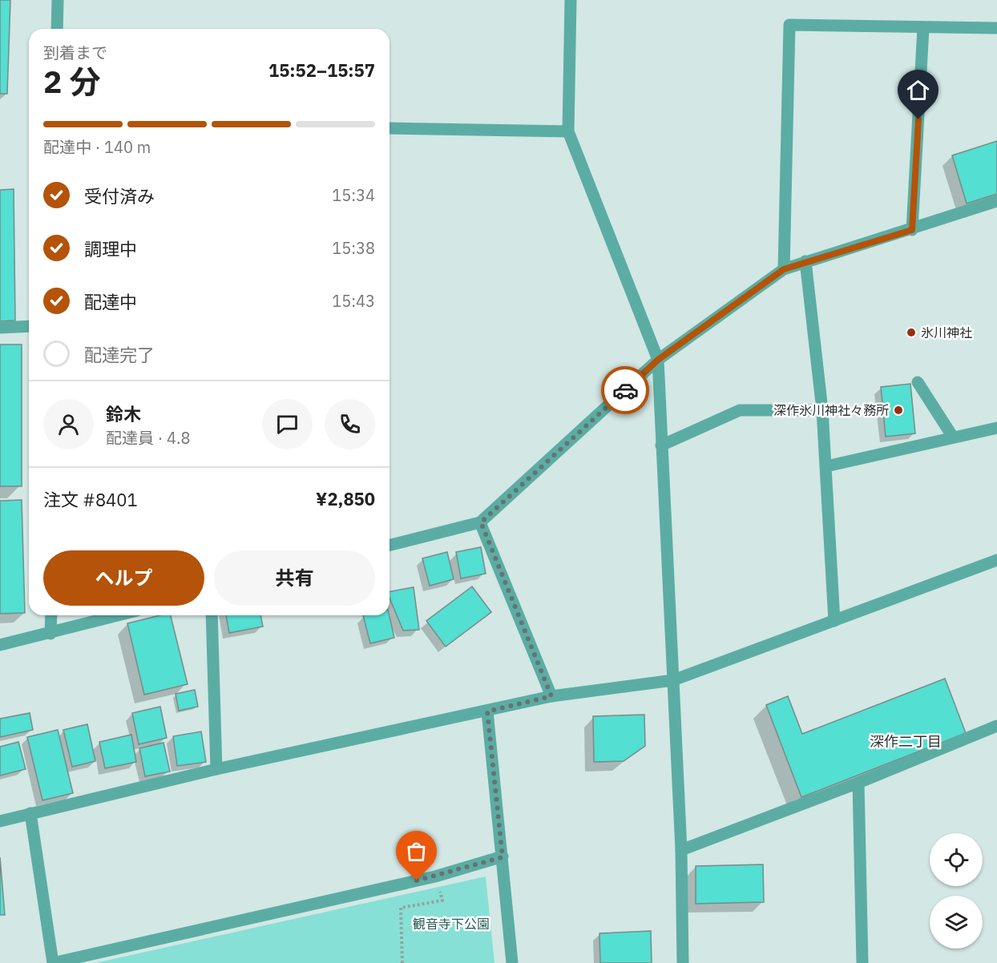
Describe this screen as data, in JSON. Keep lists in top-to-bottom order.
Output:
{
  "districts": ["深作二丁目"],
  "parks": ["観音寺下公園"],
  "places": ["氷川神社", "深作氷川神社々務所"],
  "page": {
    "heading": ["2 分", "到着まで", "15:52–15:57"],
    "panel": [
      "鈴木",
      "配達員 · 4.8",
      "注文 #8401",
      "¥2,850"
    ],
    "bar": "配達中 · 140 m",
    "list": [
      ["受付済み", "15:34"],
      ["調理中", "15:38"],
      ["配達中", "15:43"],
      "配達完了"
    ],
    "buttons": ["ヘルプ", "共有"]
  }
}
